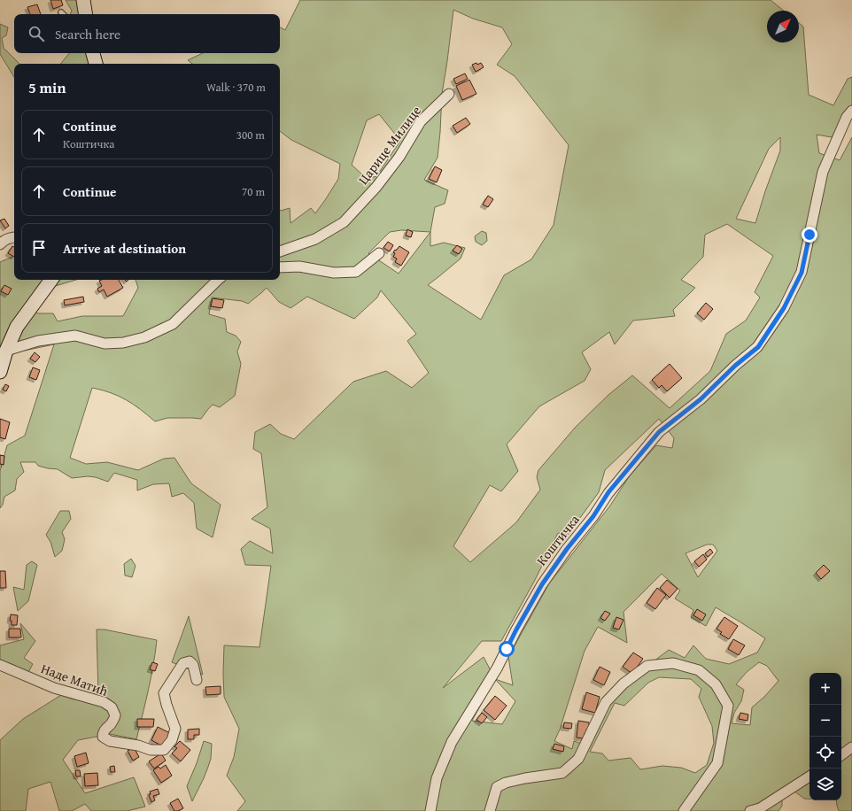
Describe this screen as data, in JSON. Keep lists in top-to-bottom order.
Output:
{
  "streets": {
    "street": ["Царице Милице", "Коштичка", "Наде Матић"]
  },
  "north": "top right",
  "page": {
    "search": "Search here",
    "heading": ["5 min", "Walk · 370 m"],
    "list": [
      ["Continue", "Коштичка", "300 m"],
      ["Continue", "70 m"],
      "Arrive at destination"
    ],
    "map_buttons": ["+", "−"]
  }
}
